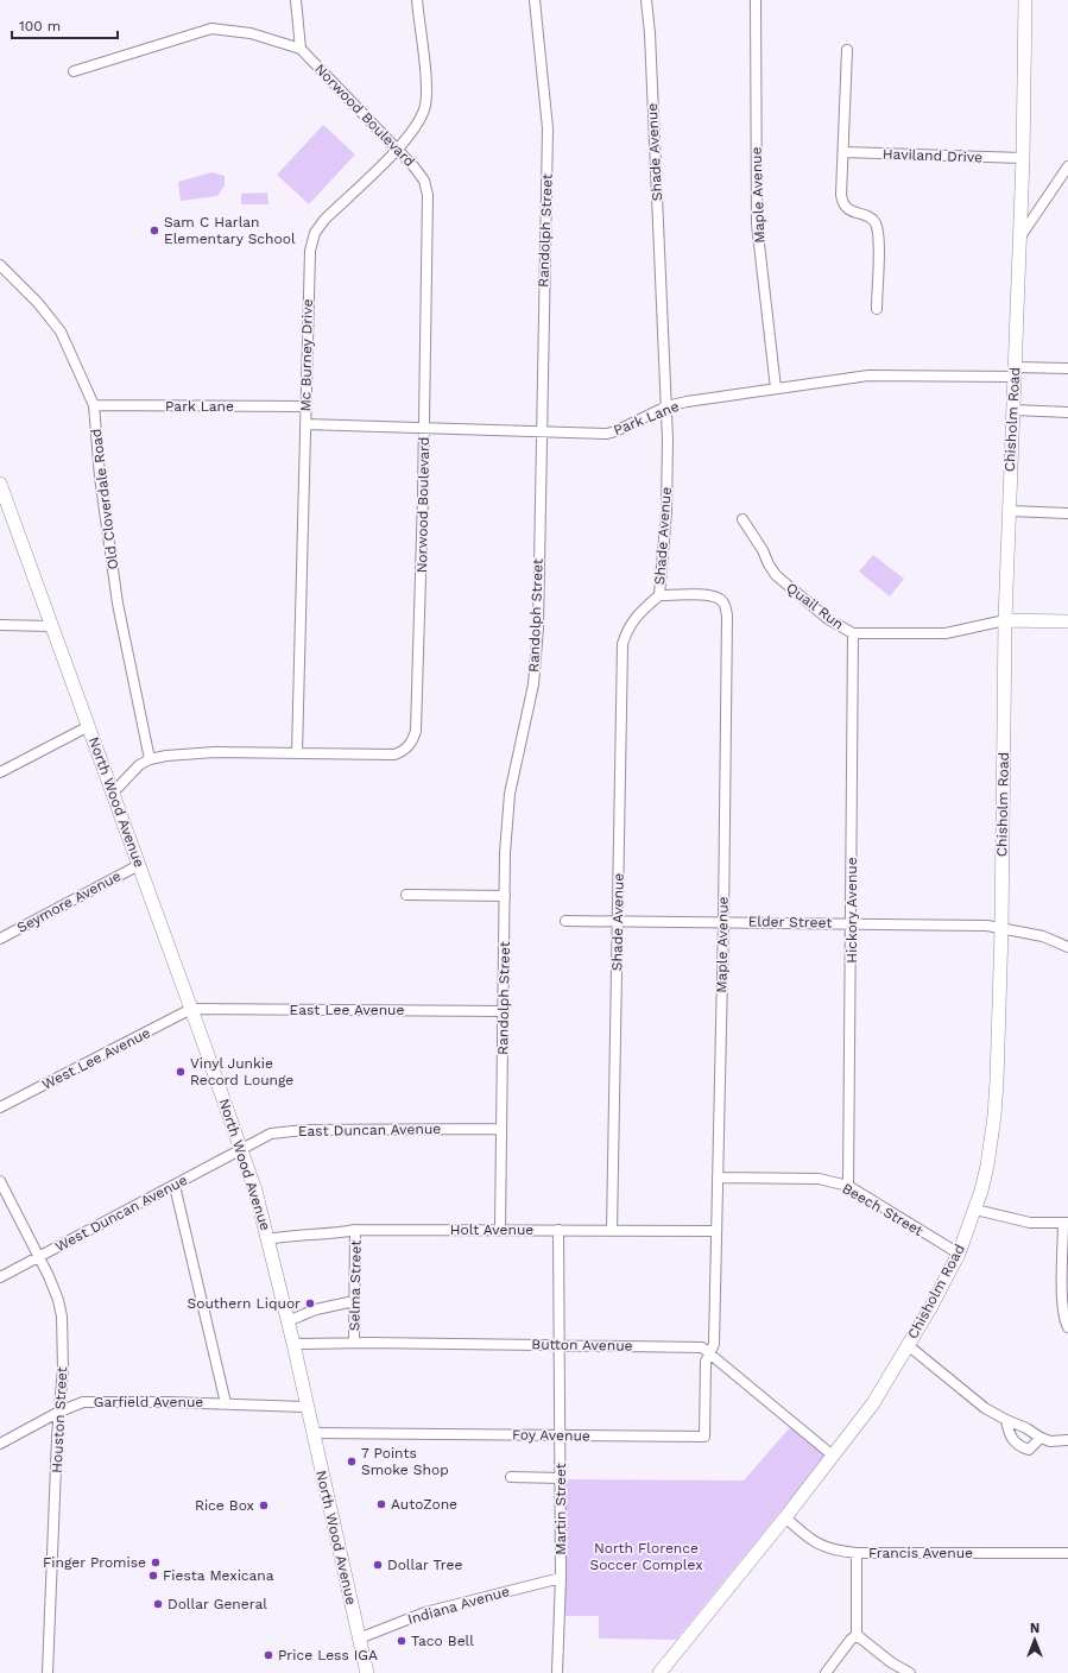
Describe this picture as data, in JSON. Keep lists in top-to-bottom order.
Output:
{
  "streets": {
    "main road": ["Chisholm Road", "North Wood Avenue"],
    "street": [
      "Norwood Boulevard",
      "Shade Avenue",
      "Haviland Drive",
      "Maple Avenue",
      "Randolph Street",
      "Mc Burney Drive",
      "Park Lane",
      "Old Cloverdale Road",
      "Quail Run",
      "Seymore Avenue",
      "Hickory Avenue",
      "Elder Street",
      "East Lee Avenue",
      "West Lee Avenue",
      "East Duncan Avenue",
      "Beech Street",
      "West Duncan Avenue",
      "Holt Avenue",
      "Selma Street",
      "Button Avenue",
      "Garfield Avenue",
      "Houston Street",
      "Foy Avenue",
      "Martin Street",
      "Francis Avenue",
      "Indiana Avenue"
    ]
  },
  "crossings": [
    ["Norwood Boulevard", "Mc Burney Drive"],
    ["Norwood Boulevard", "Park Lane"],
    ["Norwood Boulevard", "Old Cloverdale Road"],
    ["Shade Avenue", "Maple Avenue"],
    ["Shade Avenue", "Park Lane"],
    ["Shade Avenue", "Elder Street"],
    ["Shade Avenue", "Holt Avenue"],
    ["Haviland Drive", "Chisholm Road"],
    ["Maple Avenue", "Park Lane"],
    ["Maple Avenue", "Elder Street"],
    ["Maple Avenue", "Beech Street"],
    ["Maple Avenue", "Holt Avenue"],
    ["Maple Avenue", "Button Avenue"],
    ["Maple Avenue", "Foy Avenue"],
    ["Randolph Street", "Park Lane"],
    ["Randolph Street", "East Lee Avenue"],
    ["Randolph Street", "East Duncan Avenue"],
    ["Randolph Street", "Holt Avenue"],
    ["Mc Burney Drive", "Park Lane"],
    ["Park Lane", "Chisholm Road"],
    ["Park Lane", "Old Cloverdale Road"],
    ["Chisholm Road", "Quail Run"],
    ["Chisholm Road", "Elder Street"],
    ["Chisholm Road", "Beech Street"],
    ["Chisholm Road", "Button Avenue"],
    ["Chisholm Road", "Francis Avenue"],
    ["Quail Run", "Hickory Avenue"],
    ["North Wood Avenue", "Seymore Avenue"],
    ["North Wood Avenue", "East Lee Avenue"],
    ["North Wood Avenue", "West Lee Avenue"],
    ["North Wood Avenue", "East Duncan Avenue"],
    ["North Wood Avenue", "West Duncan Avenue"],
    ["North Wood Avenue", "Holt Avenue"],
    ["North Wood Avenue", "Button Avenue"],
    ["North Wood Avenue", "Garfield Avenue"],
    ["North Wood Avenue", "Foy Avenue"],
    ["North Wood Avenue", "Indiana Avenue"],
    ["Hickory Avenue", "Elder Street"],
    ["Hickory Avenue", "Beech Street"],
    ["East Lee Avenue", "West Lee Avenue"],
    ["East Duncan Avenue", "West Duncan Avenue"],
    ["West Duncan Avenue", "Houston Street"],
    ["Holt Avenue", "Selma Street"],
    ["Holt Avenue", "Martin Street"],
    ["Selma Street", "Button Avenue"],
    ["Button Avenue", "Foy Avenue"],
    ["Button Avenue", "Martin Street"],
    ["Garfield Avenue", "Houston Street"],
    ["Foy Avenue", "Martin Street"],
    ["Martin Street", "Indiana Avenue"]
  ],
  "parks": ["North Florence Soccer Complex"],
  "places": [
    "Sam C Harlan Elementary School",
    "Vinyl Junkie Record Lounge",
    "Southern Liquor",
    "7 Points Smoke Shop",
    "AutoZone",
    "Rice Box",
    "Finger Promise",
    "Dollar Tree",
    "Fiesta Mexicana",
    "Dollar General",
    "Taco Bell",
    "Price Less IGA"
  ],
  "scale_bar": "100 m",
  "north": "top"
}
